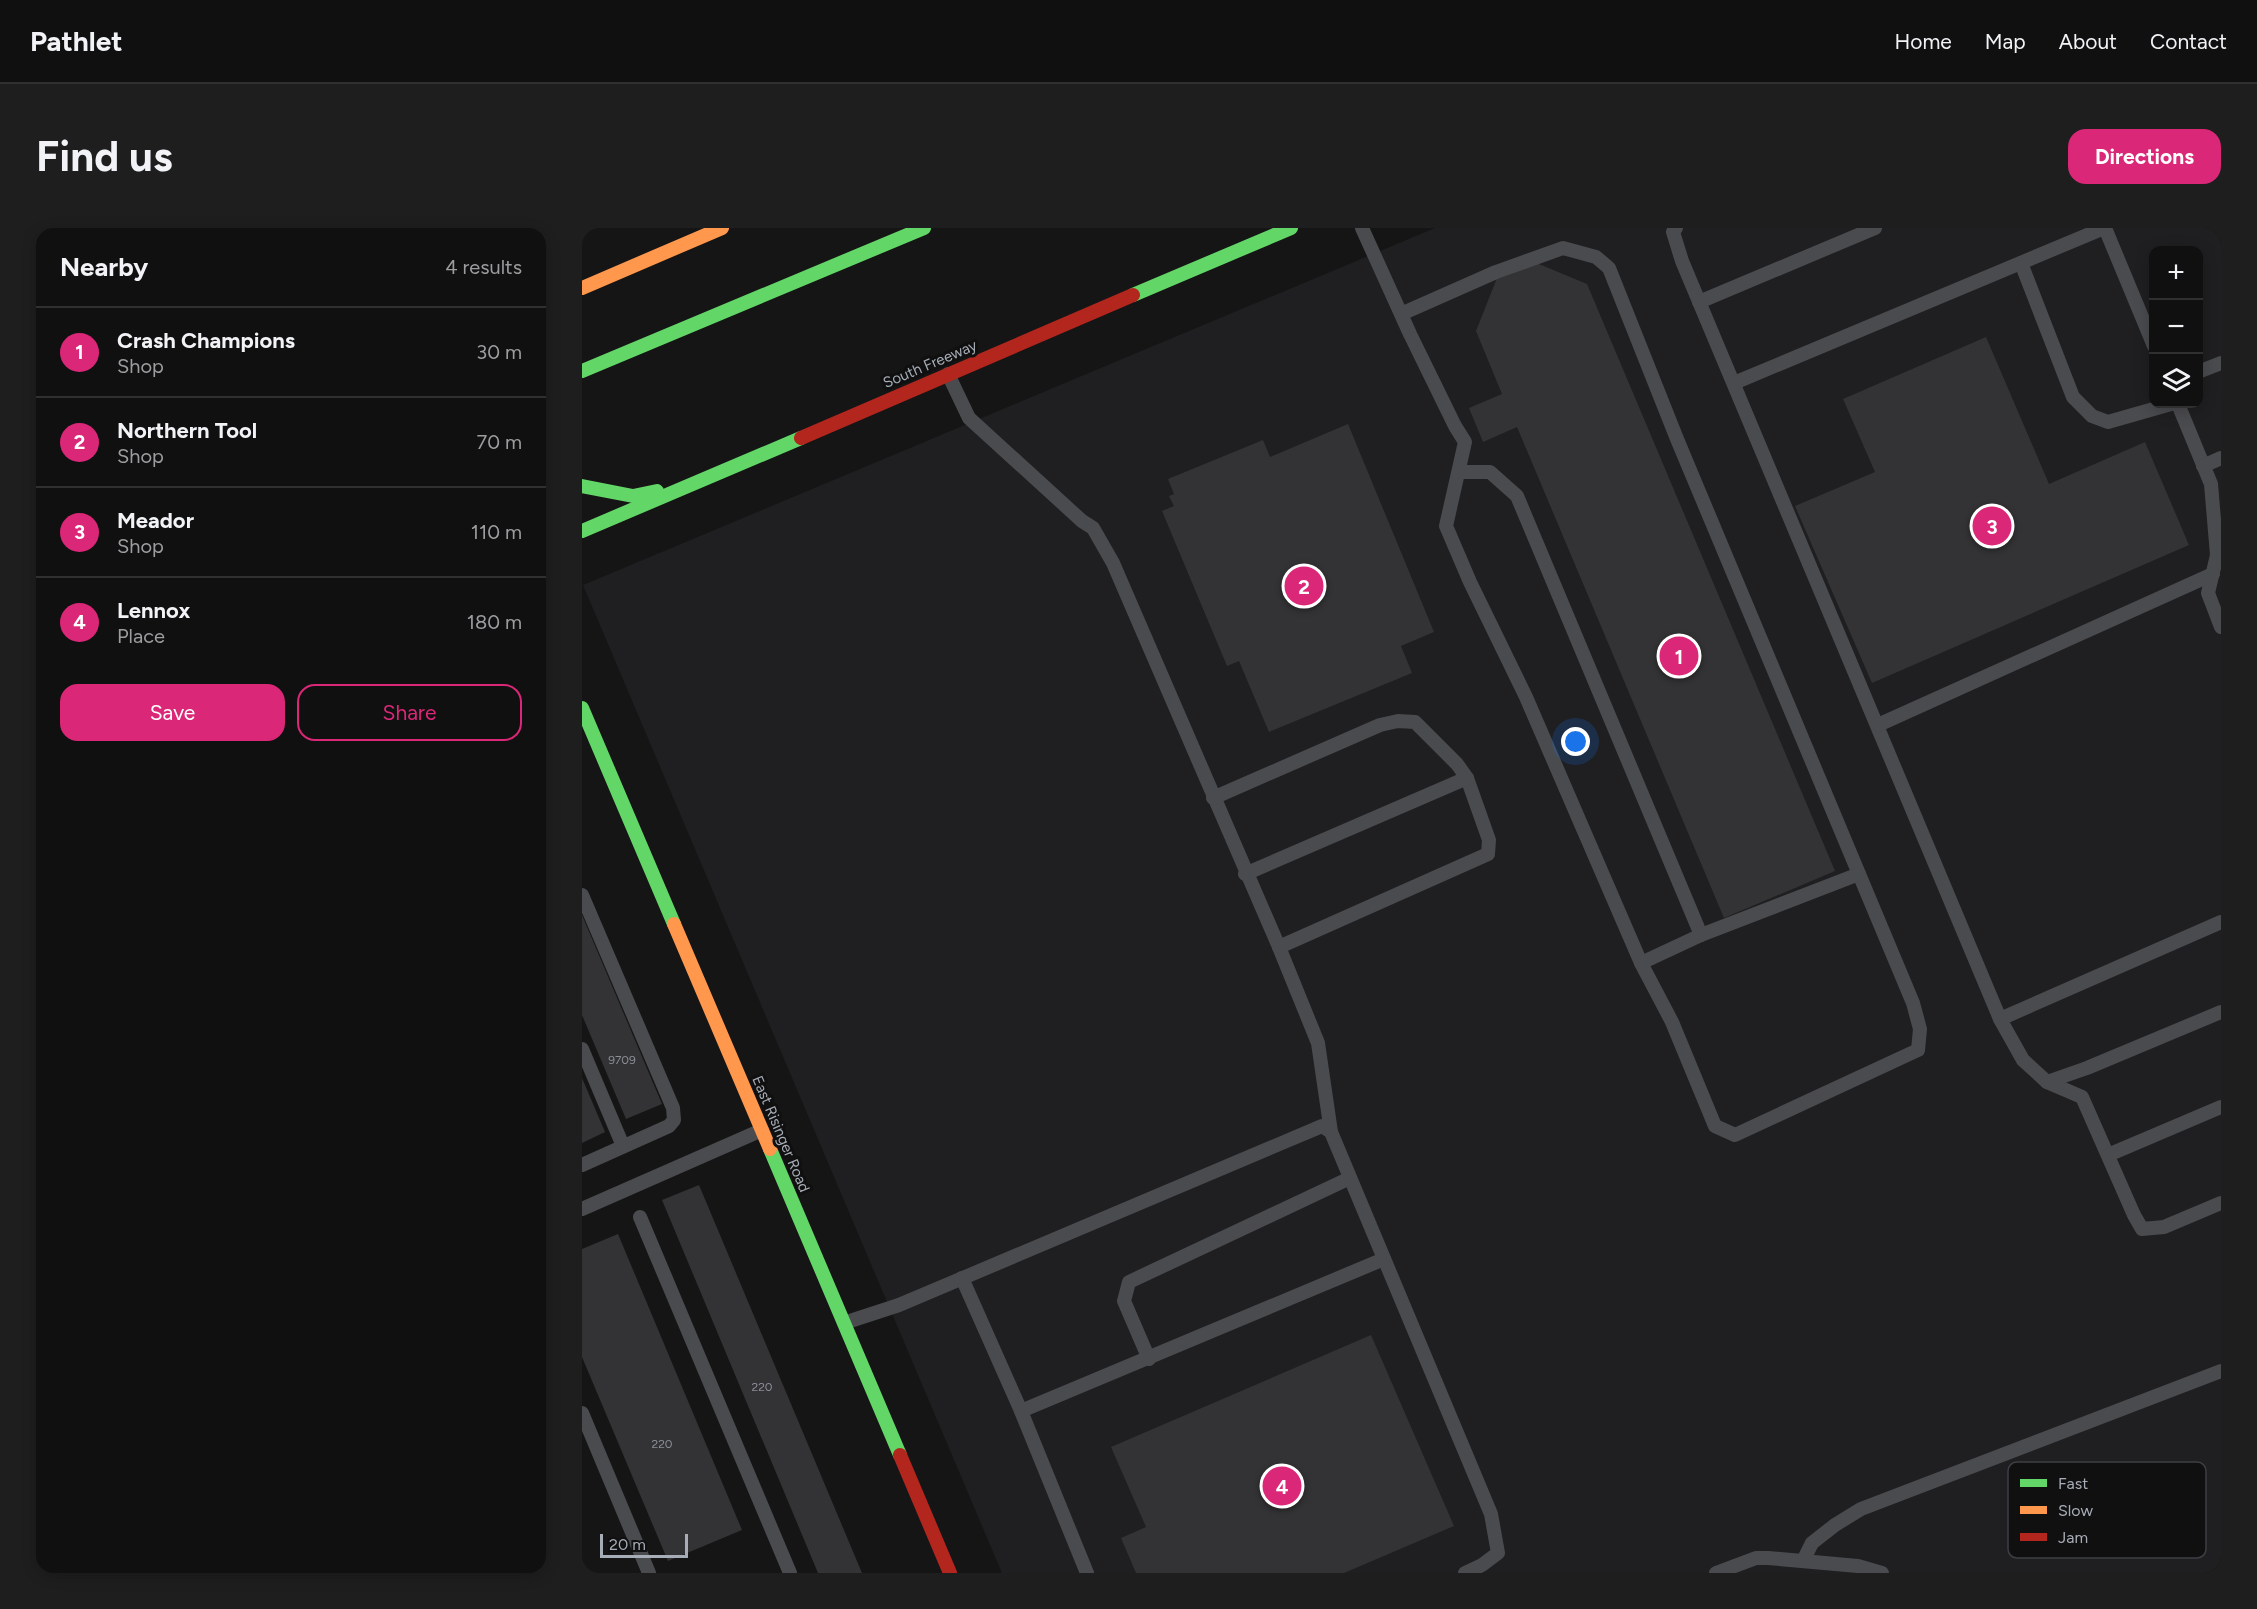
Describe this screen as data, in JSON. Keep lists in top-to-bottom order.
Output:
{
  "streets": {
    "main road": ["South Freeway", "East Risinger Road"]
  },
  "house_numbers": ["9709", "220", "220"],
  "legend": ["Fast", "Slow", "Jam"],
  "scale_bar": "20 m",
  "page": {
    "header": "Pathlet",
    "nav": [
      "Home",
      "Map",
      "About",
      "Contact"
    ],
    "buttons": [
      "Directions",
      ["Save", "Share"]
    ],
    "title": "Find us",
    "heading": ["Nearby", "4 results"],
    "map_buttons": ["+", "−"],
    "list": [
      {
        "mark": "1",
        "name": "Crash Champions",
        "note": "Shop",
        "value": "30 m"
      },
      {
        "mark": "2",
        "name": "Northern Tool",
        "note": "Shop",
        "value": "70 m"
      },
      {
        "mark": "3",
        "name": "Meador",
        "note": "Shop",
        "value": "110 m"
      },
      {
        "mark": "4",
        "name": "Lennox",
        "note": "Place",
        "value": "180 m"
      }
    ],
    "pins": [
      "3",
      "2",
      "1",
      "4"
    ],
    "scale": "20 m"
  }
}
